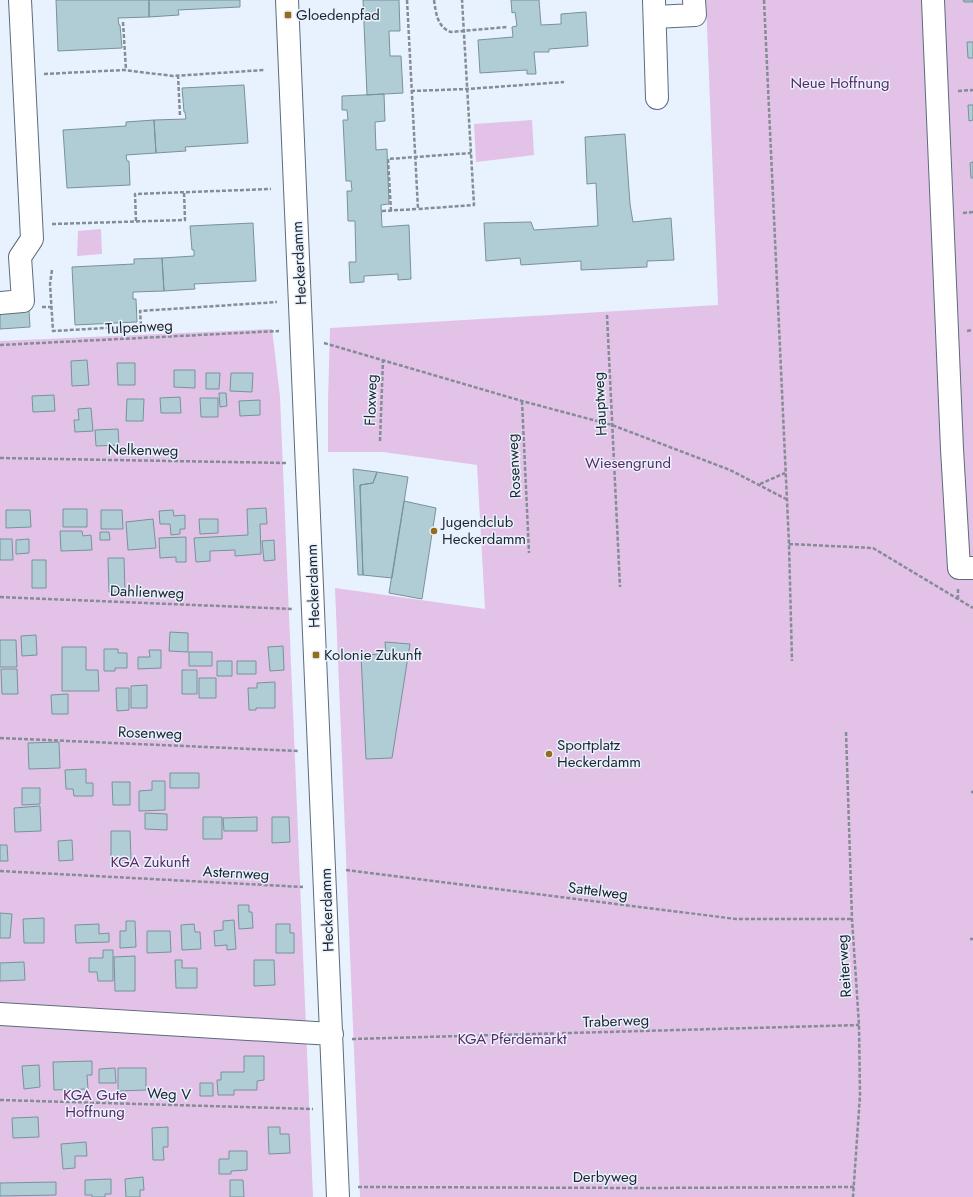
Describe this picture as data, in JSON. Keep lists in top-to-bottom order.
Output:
{
  "streets": {
    "street": ["Heckerdamm"],
    "path": [
      "Tulpenweg",
      "Floxweg",
      "Hauptweg",
      "Nelkenweg",
      "Rosenweg",
      "Dahlienweg",
      "Asternweg",
      "Sattelweg",
      "Reiterweg",
      "Traberweg",
      "Weg V",
      "Derbyweg"
    ]
  },
  "crossings": [
    ["Heckerdamm", "Traberweg"],
    ["Heckerdamm", "Derbyweg"],
    ["Sattelweg", "Reiterweg"],
    ["Reiterweg", "Traberweg"],
    ["Reiterweg", "Derbyweg"]
  ],
  "parks": [
    "Neue Hoffnung",
    "Wiesengrund",
    "KGA Zukunft",
    "KGA Pferdemarkt",
    "KGA Gute Hoffnung"
  ],
  "places": {
    "transit": ["Gloedenpfad", "Kolonie Zukunft"],
    "other": ["Jugendclub Heckerdamm", "Sportplatz Heckerdamm"]
  }
}
